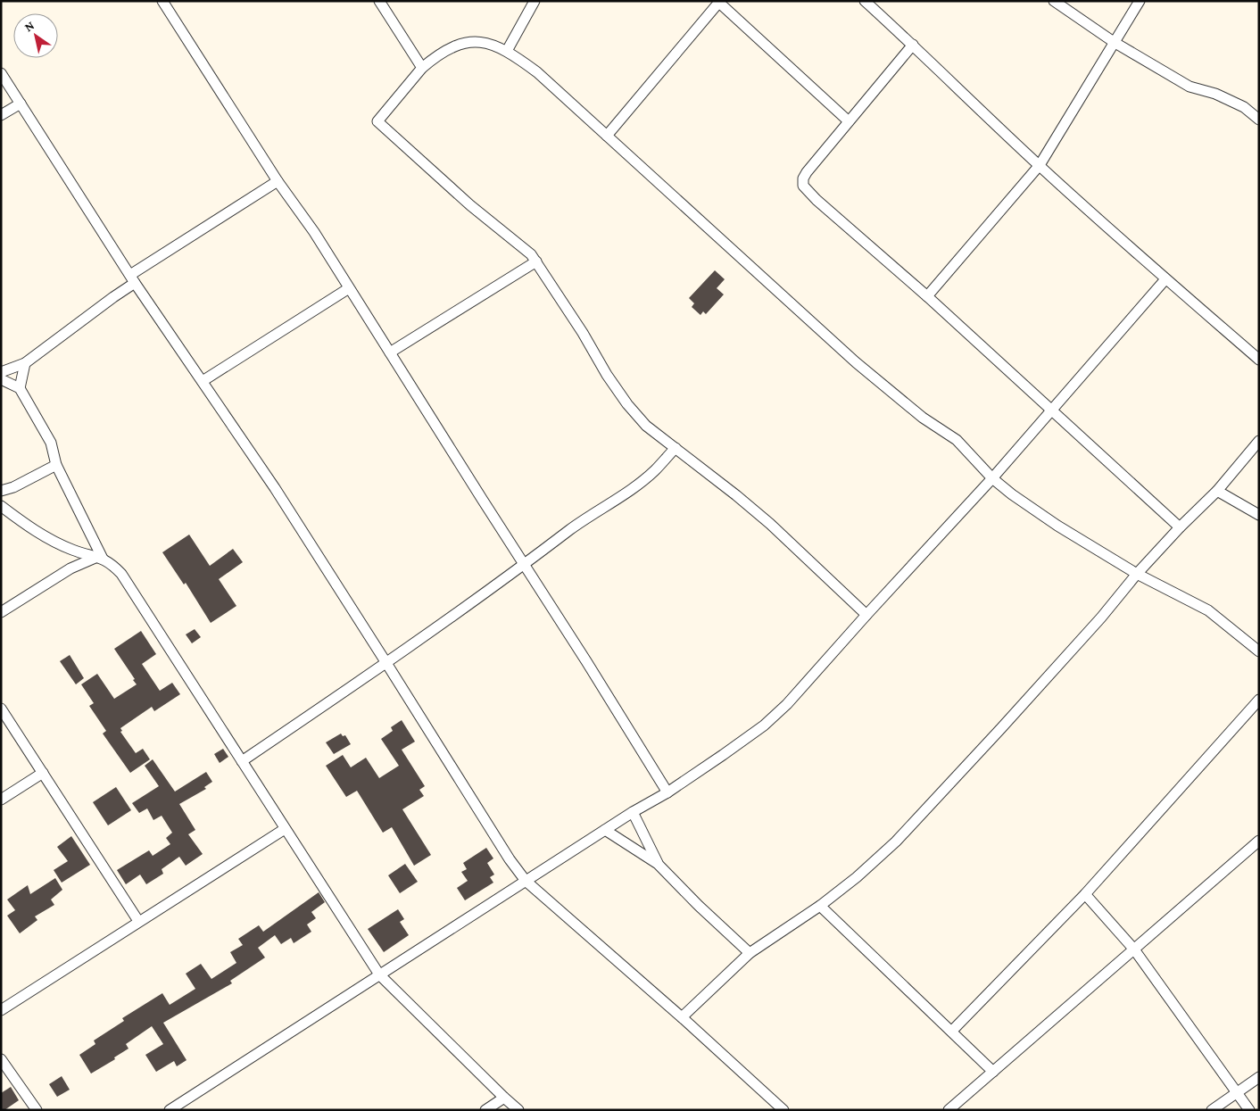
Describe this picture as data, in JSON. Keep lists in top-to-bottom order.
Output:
{
  "north": "top left"
}
